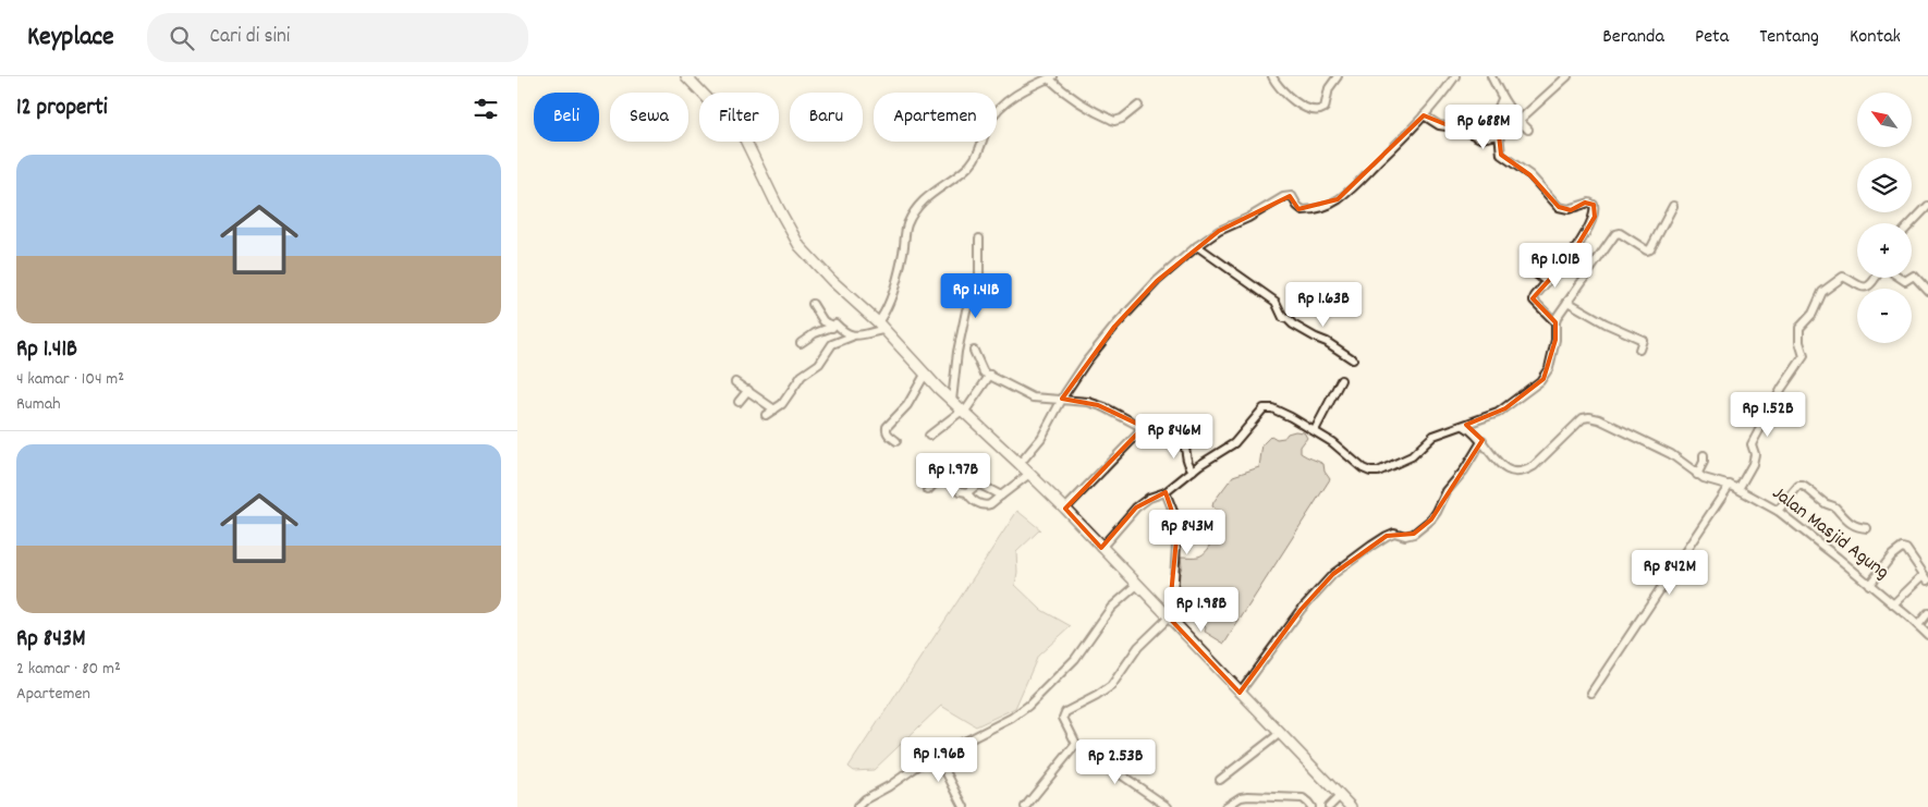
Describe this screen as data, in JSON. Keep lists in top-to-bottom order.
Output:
{
  "streets": {
    "street": ["Jalan Masjid Agung"]
  },
  "north": "top left",
  "page": {
    "header": "Keyplace",
    "search": "Cari di sini",
    "nav": [
      "Beranda",
      "Peta",
      "Tentang",
      "Kontak"
    ],
    "heading": "12 properti",
    "map_buttons": ["+", "−"],
    "chip": [
      "Beli",
      "Sewa",
      "Filter",
      "Baru",
      "Apartemen"
    ],
    "price": [
      "Rp 688M",
      "Rp 1.01B",
      "Rp 1.41B",
      "Rp 1.63B",
      "Rp 1.52B",
      "Rp 846M",
      "Rp 1.97B",
      "Rp 843M",
      "Rp 842M",
      "Rp 1.98B",
      "Rp 1.96B",
      "Rp 2.53B"
    ],
    "list": [
      {
        "name": "Rp 1.41B",
        "note": "4 kamar · 104 m² · Rumah"
      },
      {
        "name": "Rp 843M",
        "note": "2 kamar · 80 m² · Apartemen"
      }
    ]
  }
}
